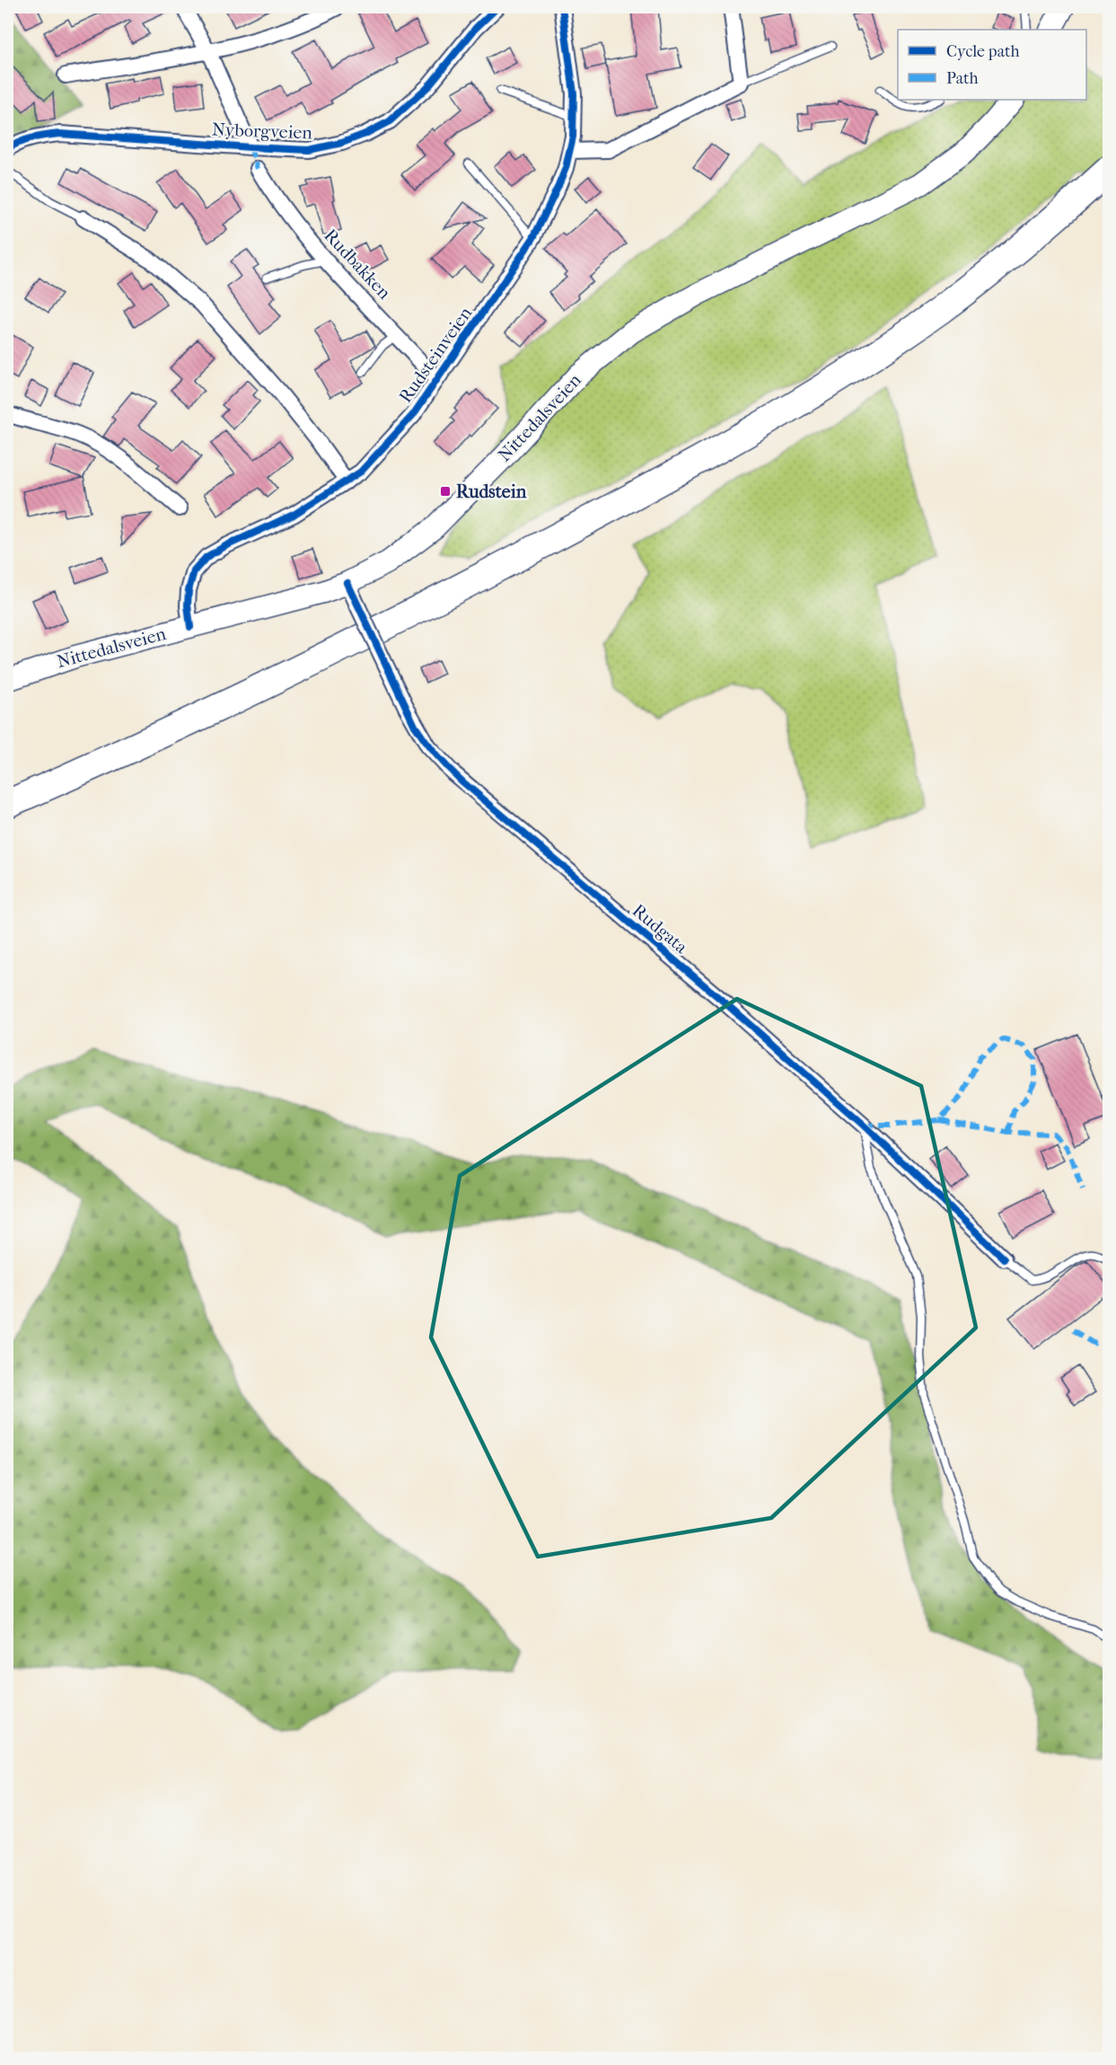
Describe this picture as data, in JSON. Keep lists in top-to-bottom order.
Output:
{
  "streets": {
    "main road": ["Nittedalsveien"],
    "street": [
      "Nyborgveien",
      "Rudbakken",
      "Rudsteinveien",
      "Rudgata"
    ]
  },
  "crossings": [
    ["Rudbakken", "Rudsteinveien"],
    ["Rudsteinveien", "Nittedalsveien"],
    ["Nittedalsveien", "Rudgata"]
  ],
  "places": {
    "transit": ["Rudstein"]
  },
  "legend": ["Cycle path", "Path"]
}
